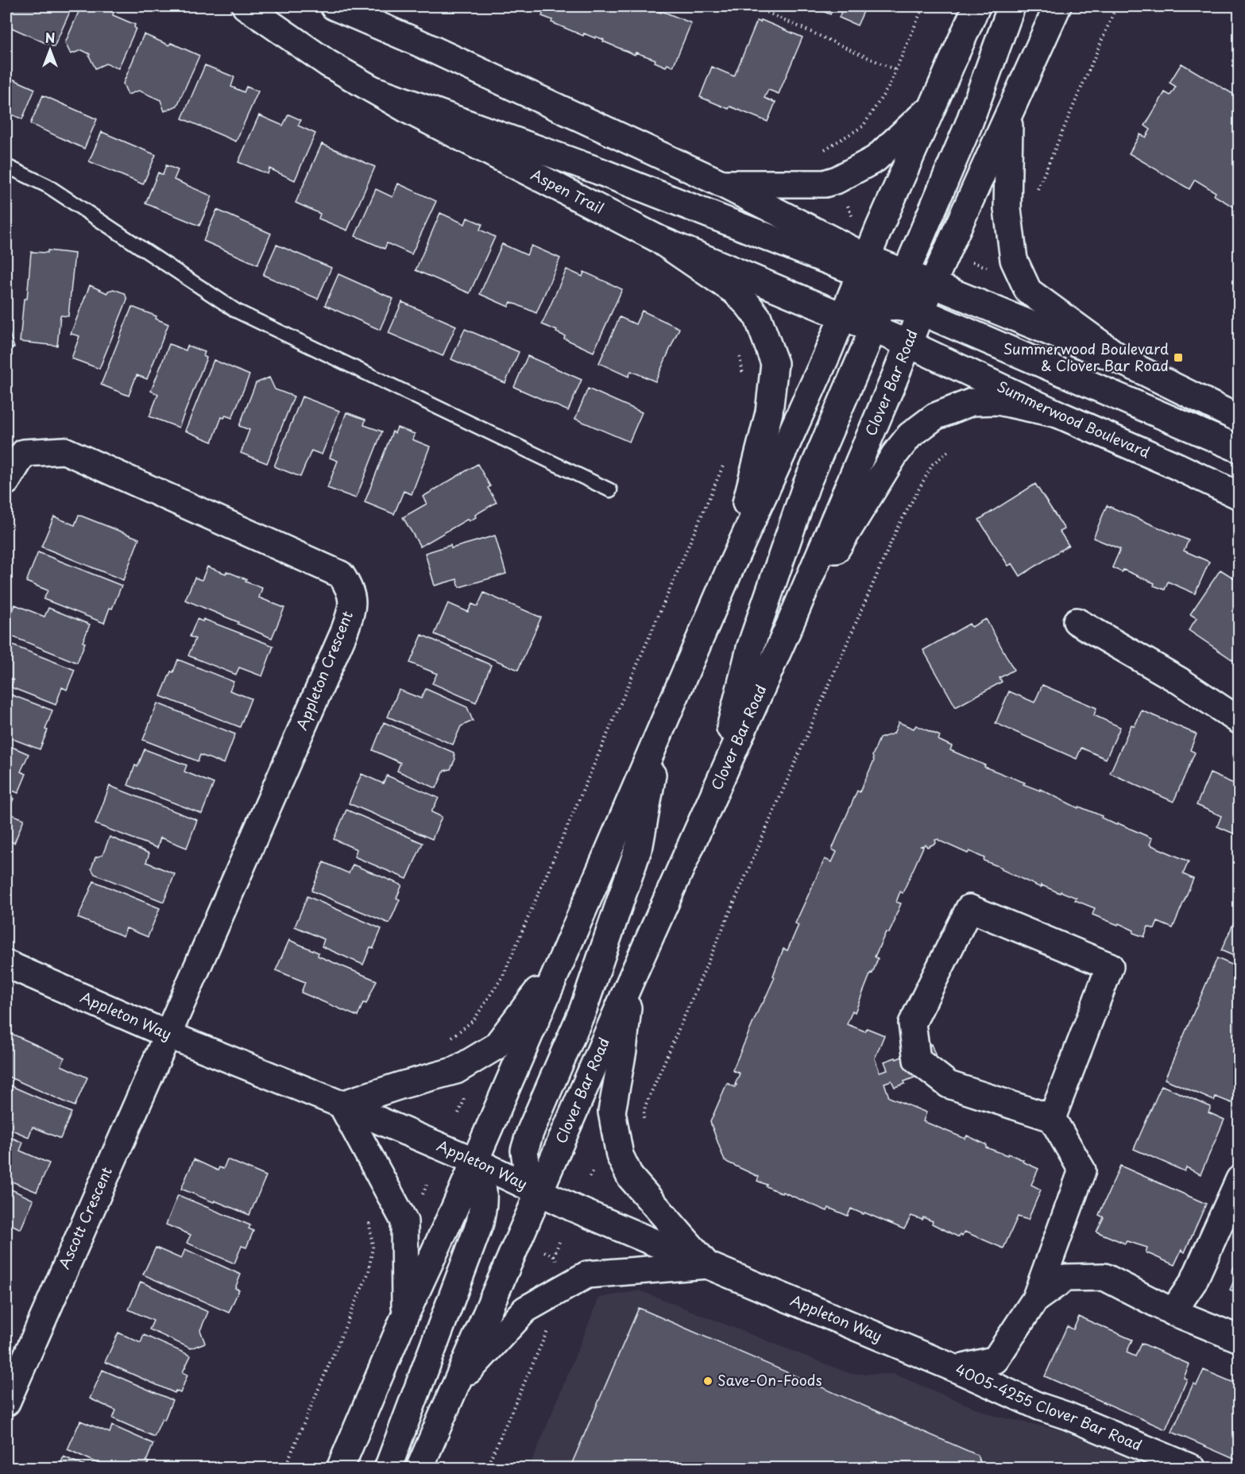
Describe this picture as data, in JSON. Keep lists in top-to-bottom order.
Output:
{
  "streets": {
    "main road": [
      "Aspen Trail",
      "Clover Bar Road",
      "Summerwood Boulevard",
      "Appleton Crescent",
      "Appleton Way",
      "Ascott Crescent",
      "4005-4255 Clover Bar Road"
    ]
  },
  "crossings": [
    ["Clover Bar Road", "Summerwood Boulevard"],
    ["Clover Bar Road", "Appleton Way"],
    ["Appleton Crescent", "Appleton Way"],
    ["Appleton Crescent", "Ascott Crescent"],
    ["Appleton Way", "Ascott Crescent"],
    ["Appleton Way", "4005-4255 Clover Bar Road"]
  ],
  "places": {
    "transit": ["Summerwood Boulevard & Clover Bar Road"],
    "other": ["Save-On-Foods"]
  },
  "north": "top"
}
